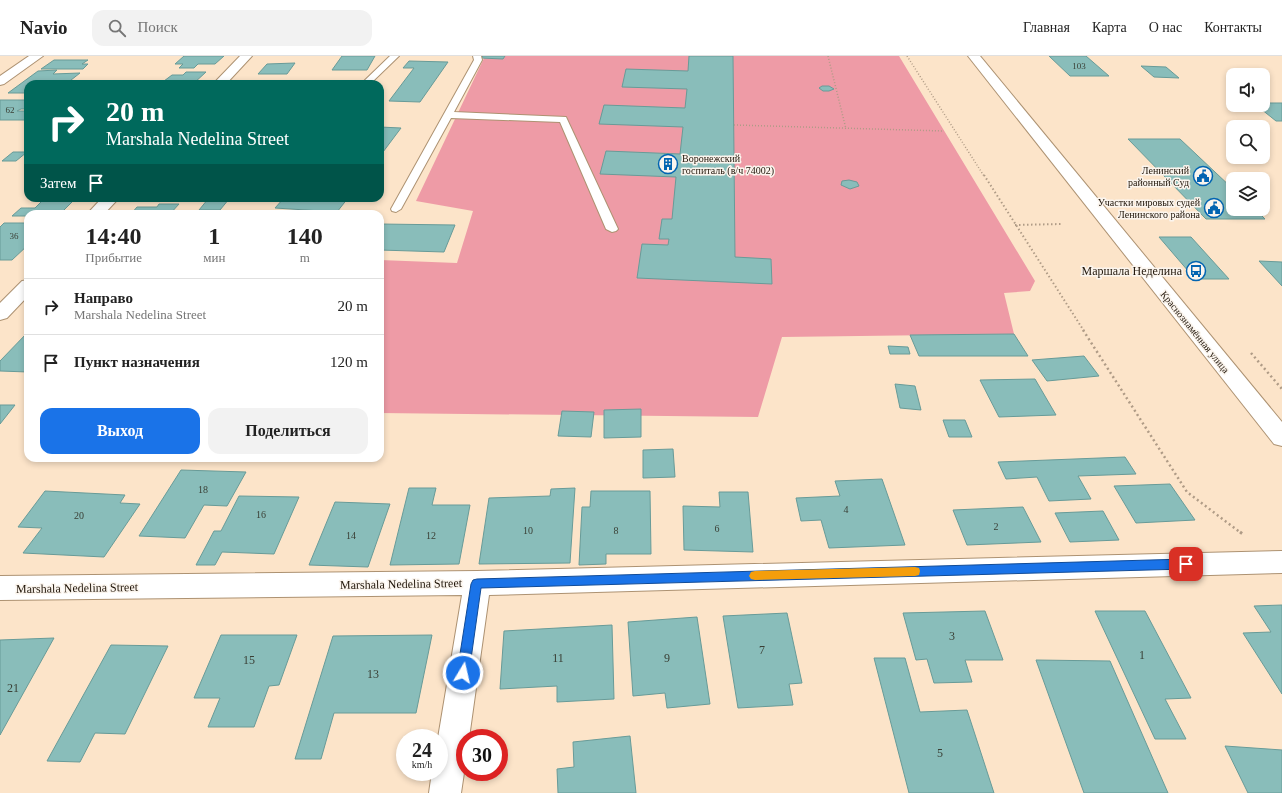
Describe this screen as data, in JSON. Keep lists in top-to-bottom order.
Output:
{
  "streets": {
    "street": ["Краснознамённая улица", "Marshala Nedelina Street"]
  },
  "places": {
    "building": ["Воронежский госпиталь (в/ч 74002)"],
    "public building": ["Ленинский районный Суд", "Участки мировых судей Ленинского района"],
    "bus stop": ["Маршала Неделина"]
  },
  "house_numbers": [
    "103",
    "62",
    "36",
    "18",
    "4",
    "16",
    "20",
    "2",
    "6",
    "10",
    "8",
    "14",
    "12",
    "3",
    "7",
    "1",
    "11",
    "9",
    "15",
    "13",
    "21",
    "5"
  ],
  "page": {
    "header": "Navio",
    "search": "Поиск",
    "nav": [
      "Главная",
      "Карта",
      "О нас",
      "Контакты"
    ],
    "turn": ["20 m", "Marshala Nedelina Street"],
    "then": "Затем",
    "eta": [
      "14:40",
      "Прибытие",
      "1",
      "мин",
      "140",
      "m"
    ],
    "list": [
      {
        "name": "Направо",
        "note": "Marshala Nedelina Street",
        "value": "20 m"
      },
      {
        "name": "Пункт назначения",
        "value": "120 m"
      }
    ],
    "buttons": ["Выход", "Поделиться"],
    "speed": "24 km/h",
    "limit": "30"
  }
}
